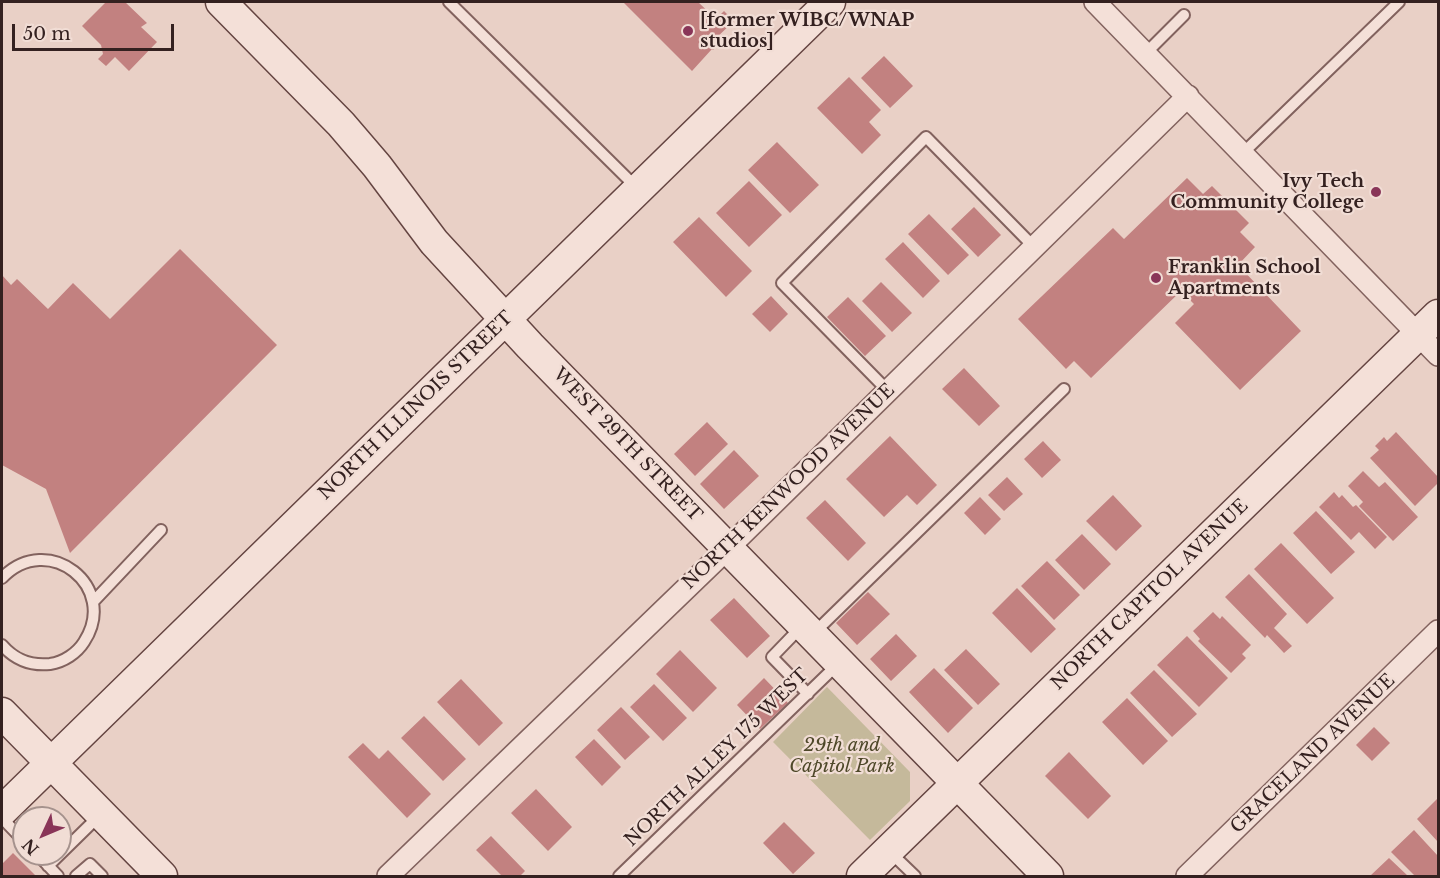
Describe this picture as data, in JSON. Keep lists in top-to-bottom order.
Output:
{
  "streets": {
    "main road": ["NORTH ILLINOIS STREET", "WEST 29TH STREET", "NORTH CAPITOL AVENUE"],
    "street": ["NORTH KENWOOD AVENUE", "GRACELAND AVENUE"],
    "lane": ["NORTH ALLEY 175 WEST"]
  },
  "crossings": [
    ["NORTH ILLINOIS STREET", "WEST 29TH STREET"],
    ["WEST 29TH STREET", "NORTH KENWOOD AVENUE"],
    ["WEST 29TH STREET", "NORTH CAPITOL AVENUE"],
    ["WEST 29TH STREET", "NORTH ALLEY 175 WEST"]
  ],
  "parks": ["29th and Capitol Park"],
  "places": ["[former WIBC/WNAP studios]", "Ivy Tech Community College", "Franklin School Apartments"],
  "scale_bar": "50 m",
  "north": "bottom left"
}
